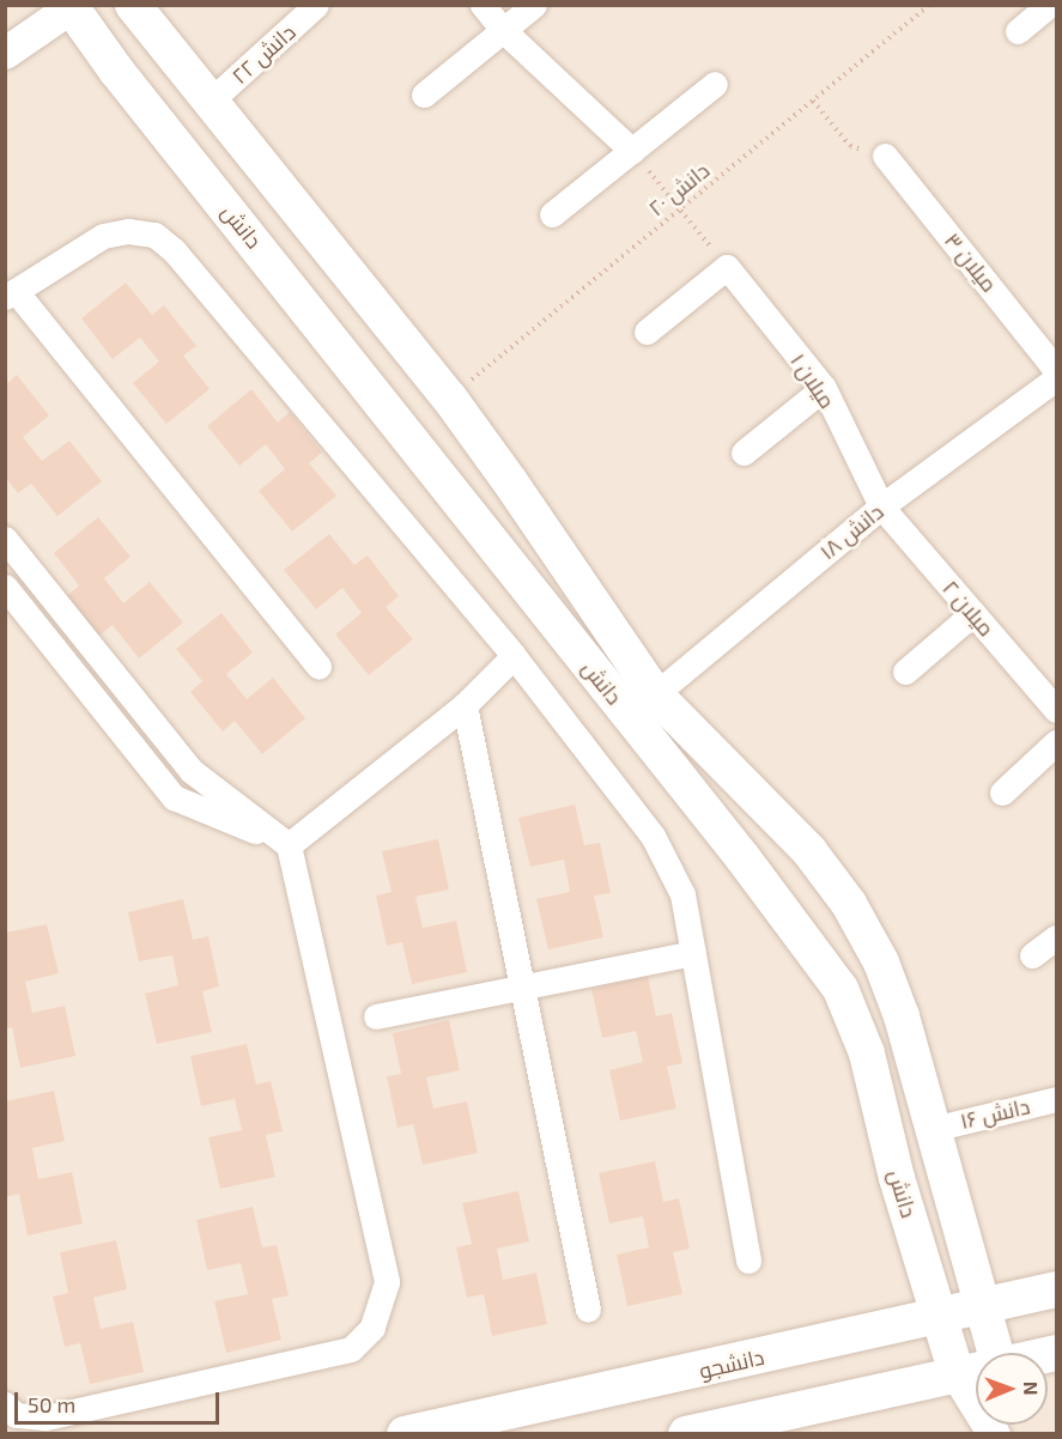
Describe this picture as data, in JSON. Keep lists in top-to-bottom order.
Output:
{
  "streets": {
    "main road": ["دانش", "دانشجو"],
    "street": [
      "دانش ۲۲",
      "میلان ۳",
      "میلان ۱",
      "دانش ۱۸",
      "میلان ۲",
      "دانش ۱۶"
    ],
    "path": ["دانش ۲۰"]
  },
  "crossings": [
    ["دانش ۲۲", "دانش"],
    ["دانش ۲۰", "دانش"],
    ["دانش", "دانش ۱۸"],
    ["دانش", "دانش ۱۶"],
    ["دانش", "دانشجو"],
    ["میلان ۱", "دانش ۱۸"],
    ["میلان ۱", "میلان ۲"],
    ["دانش ۱۸", "میلان ۲"]
  ],
  "scale_bar": "50 m",
  "north": "right"
}
